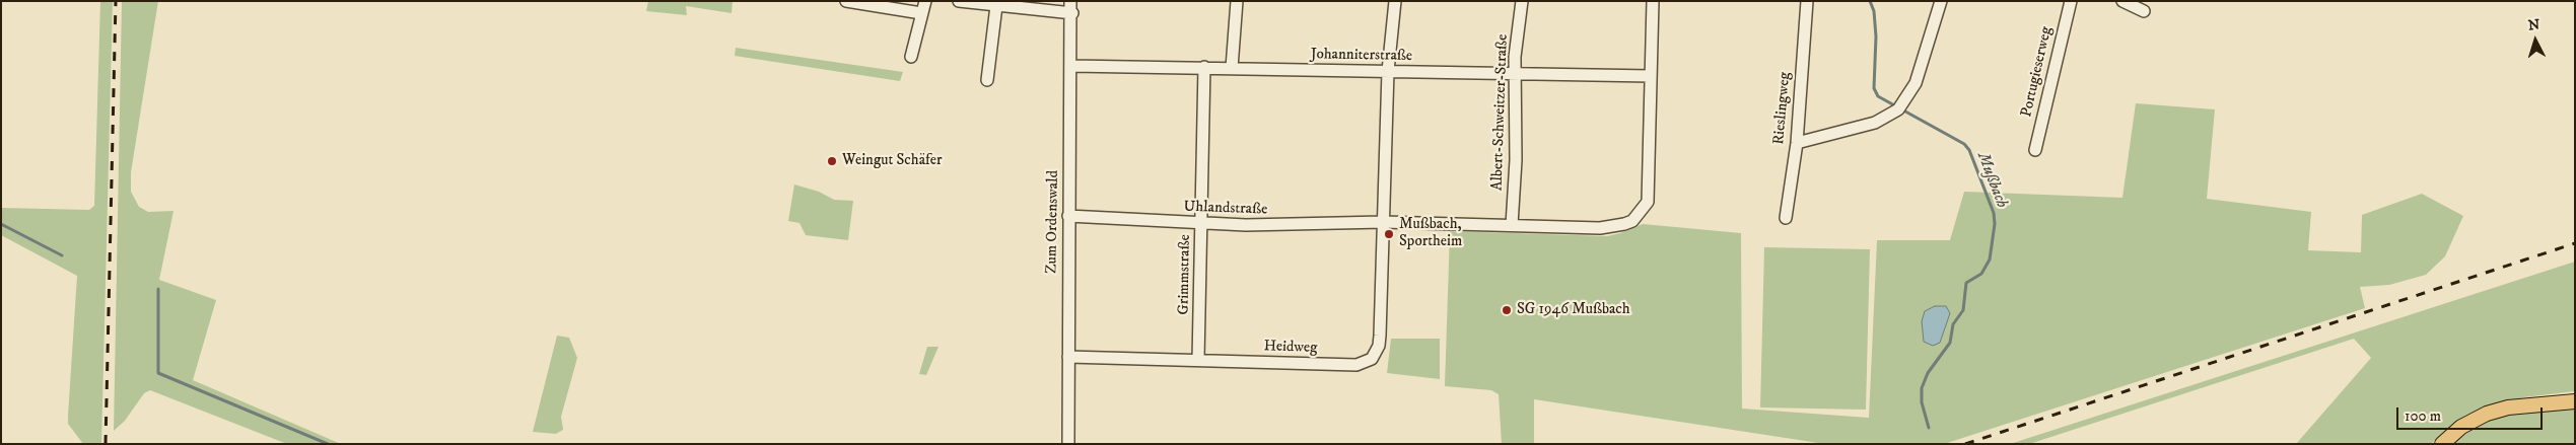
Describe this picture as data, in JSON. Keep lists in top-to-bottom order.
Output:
{
  "streets": {
    "street": [
      "Johanniterstraße",
      "Portugieserweg",
      "Rieslingweg",
      "Albert-Schweitzer-Straße",
      "Uhlandstraße",
      "Zum Ordenswald",
      "Grimmstraße",
      "Heidweg"
    ]
  },
  "crossings": [
    ["Johanniterstraße", "Albert-Schweitzer-Straße"],
    ["Johanniterstraße", "Uhlandstraße"],
    ["Johanniterstraße", "Zum Ordenswald"],
    ["Johanniterstraße", "Grimmstraße"],
    ["Johanniterstraße", "Heidweg"],
    ["Albert-Schweitzer-Straße", "Uhlandstraße"],
    ["Uhlandstraße", "Zum Ordenswald"],
    ["Uhlandstraße", "Grimmstraße"],
    ["Uhlandstraße", "Heidweg"],
    ["Zum Ordenswald", "Heidweg"],
    ["Grimmstraße", "Heidweg"]
  ],
  "water": ["Mußbach"],
  "places": ["Weingut Schäfer", "Mußbach, Sportheim", "SG 1946 Mußbach"],
  "scale_bar": "100 m",
  "north": "top"
}
